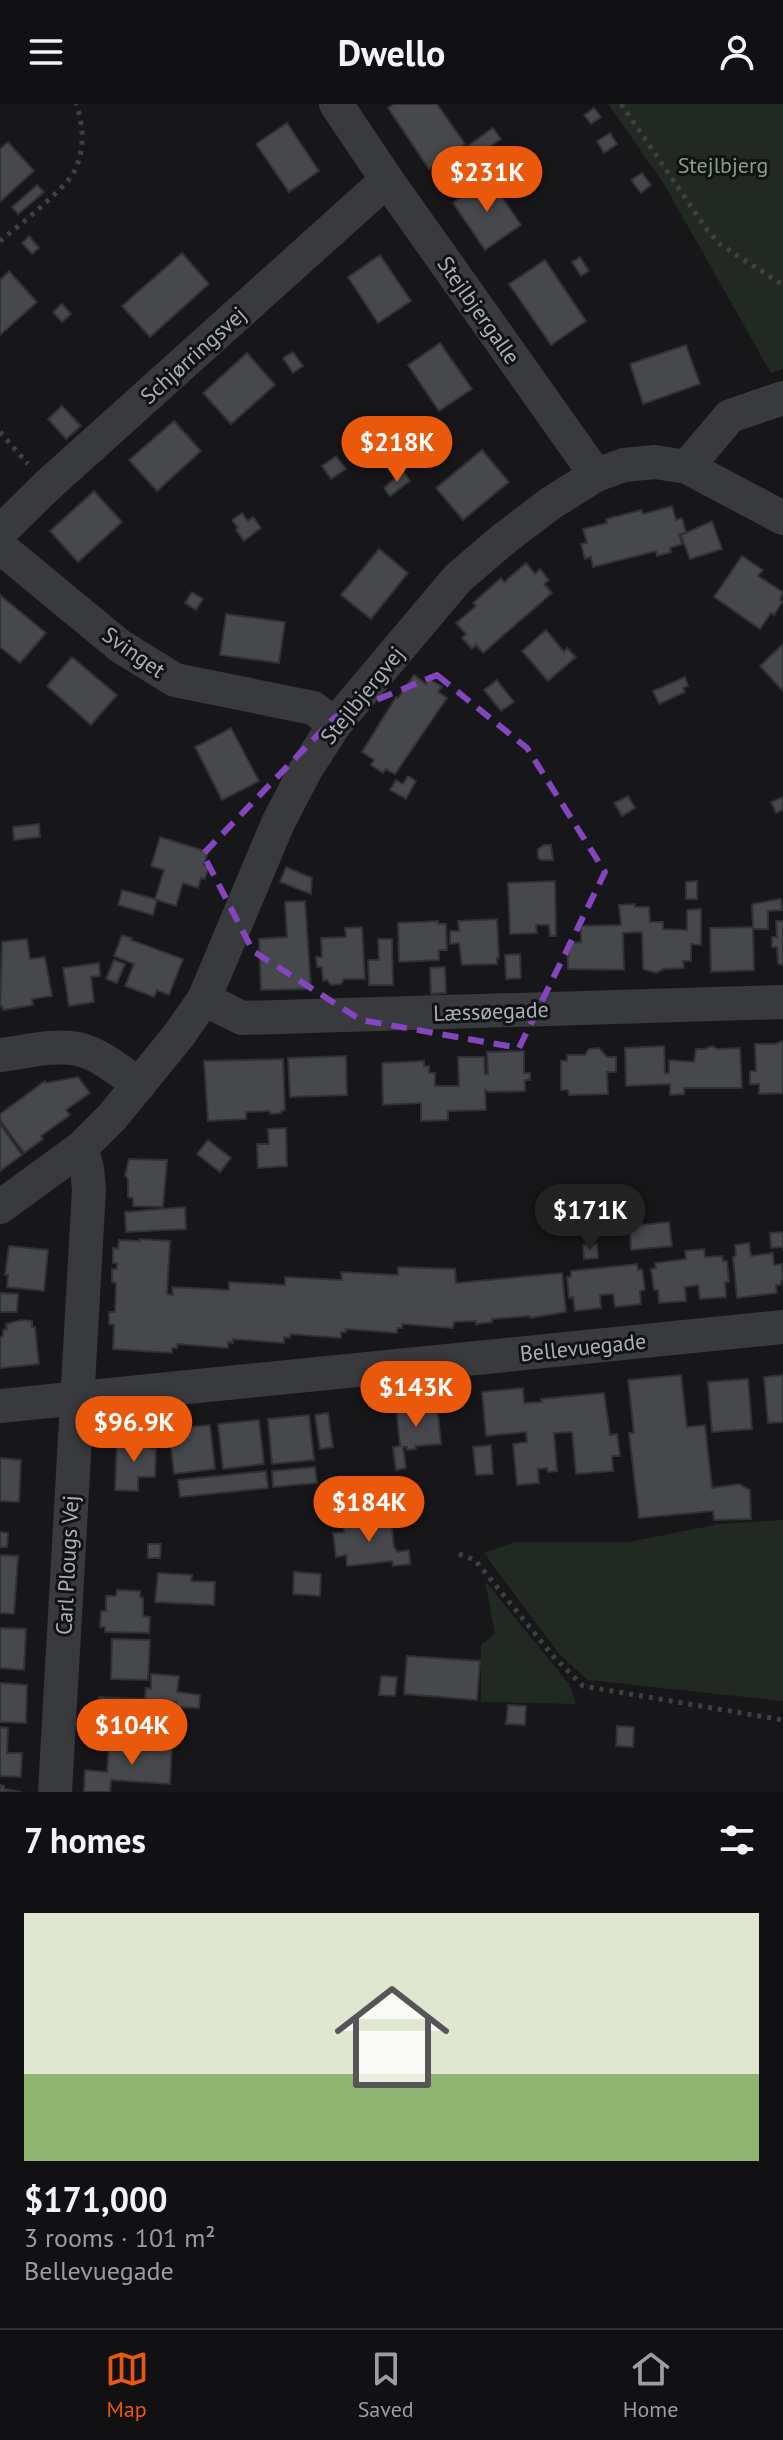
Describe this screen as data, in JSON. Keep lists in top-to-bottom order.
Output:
{
  "streets": {
    "street": [
      "Stejlbjergalle",
      "Schjørringsvej",
      "Svinget",
      "Stejlbjergvej",
      "Læssøegade",
      "Bellevuegade",
      "Carl Plougs Vej"
    ]
  },
  "crossings": [
    ["Stejlbjergalle", "Schjørringsvej"],
    ["Stejlbjergalle", "Stejlbjergvej"],
    ["Svinget", "Stejlbjergvej"],
    ["Stejlbjergvej", "Læssøegade"],
    ["Stejlbjergvej", "Carl Plougs Vej"],
    ["Bellevuegade", "Carl Plougs Vej"]
  ],
  "parks": ["Stejlbjerg"],
  "page": {
    "header": "Dwello",
    "price": [
      "$231K",
      "$218K",
      "$171K",
      "$143K",
      "$96.9K",
      "$184K",
      "$104K"
    ],
    "heading": "7 homes",
    "list": [
      {
        "name": "$171,000",
        "note": "3 rooms · 101 m² · Bellevuegade"
      }
    ],
    "tabs": ["Map", "Saved", "Home"]
  }
}
